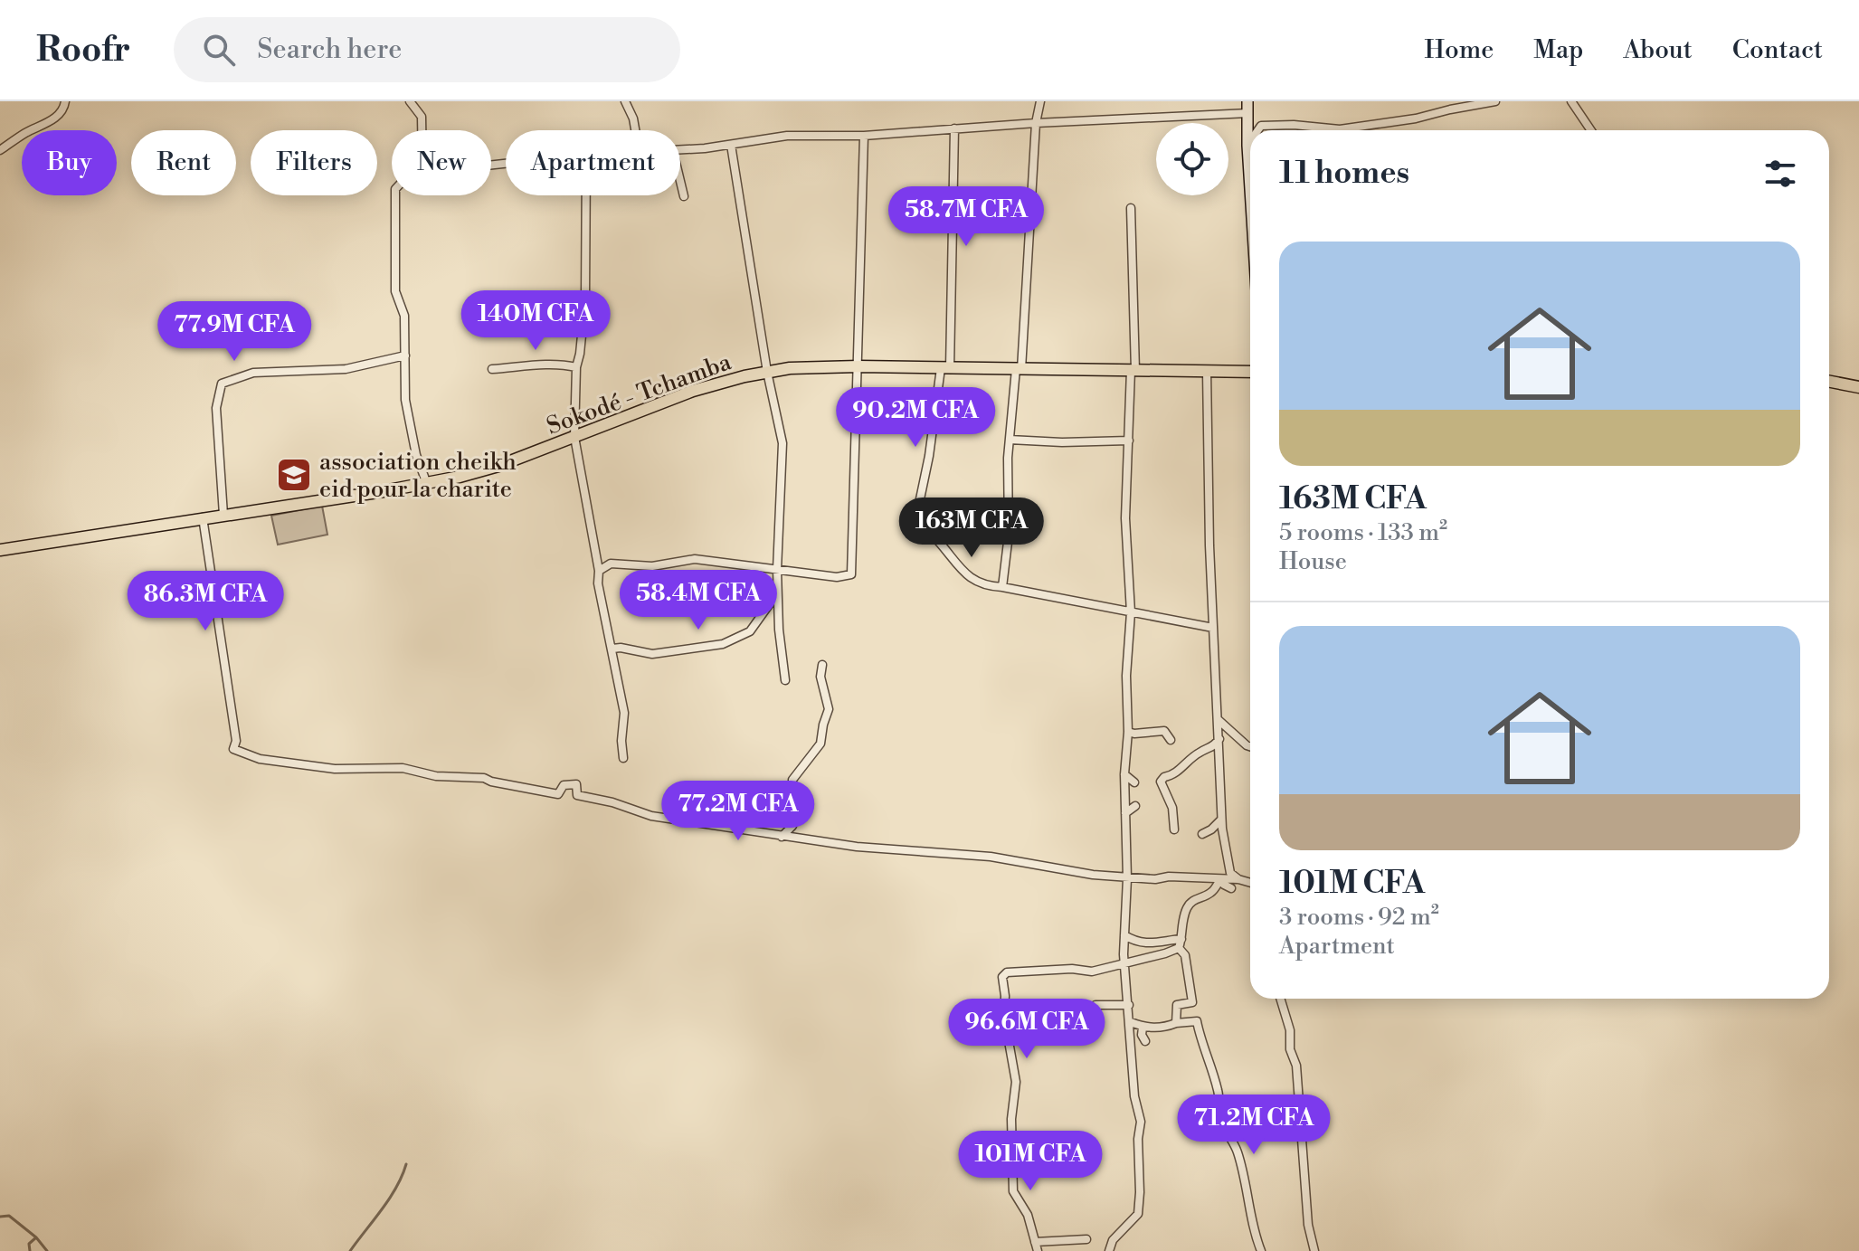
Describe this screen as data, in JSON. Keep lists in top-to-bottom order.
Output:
{
  "streets": {
    "main road": ["Sokodé - Tchamba"]
  },
  "places": {
    "school or university": ["association cheikh eid pour la charite"]
  },
  "page": {
    "header": "Roofr",
    "search": "Search here",
    "nav": [
      "Home",
      "Map",
      "About",
      "Contact"
    ],
    "chip": [
      "Buy",
      "Rent",
      "Filters",
      "New",
      "Apartment"
    ],
    "heading": "11 homes",
    "price": [
      "58.7M CFA",
      "140M CFA",
      "77.9M CFA",
      "90.2M CFA",
      "163M CFA",
      "58.4M CFA",
      "86.3M CFA",
      "77.2M CFA",
      "96.6M CFA",
      "71.2M CFA",
      "101M CFA"
    ],
    "list": [
      {
        "name": "163M CFA",
        "note": "5 rooms · 133 m² · House"
      },
      {
        "name": "101M CFA",
        "note": "3 rooms · 92 m² · Apartment"
      }
    ]
  }
}
